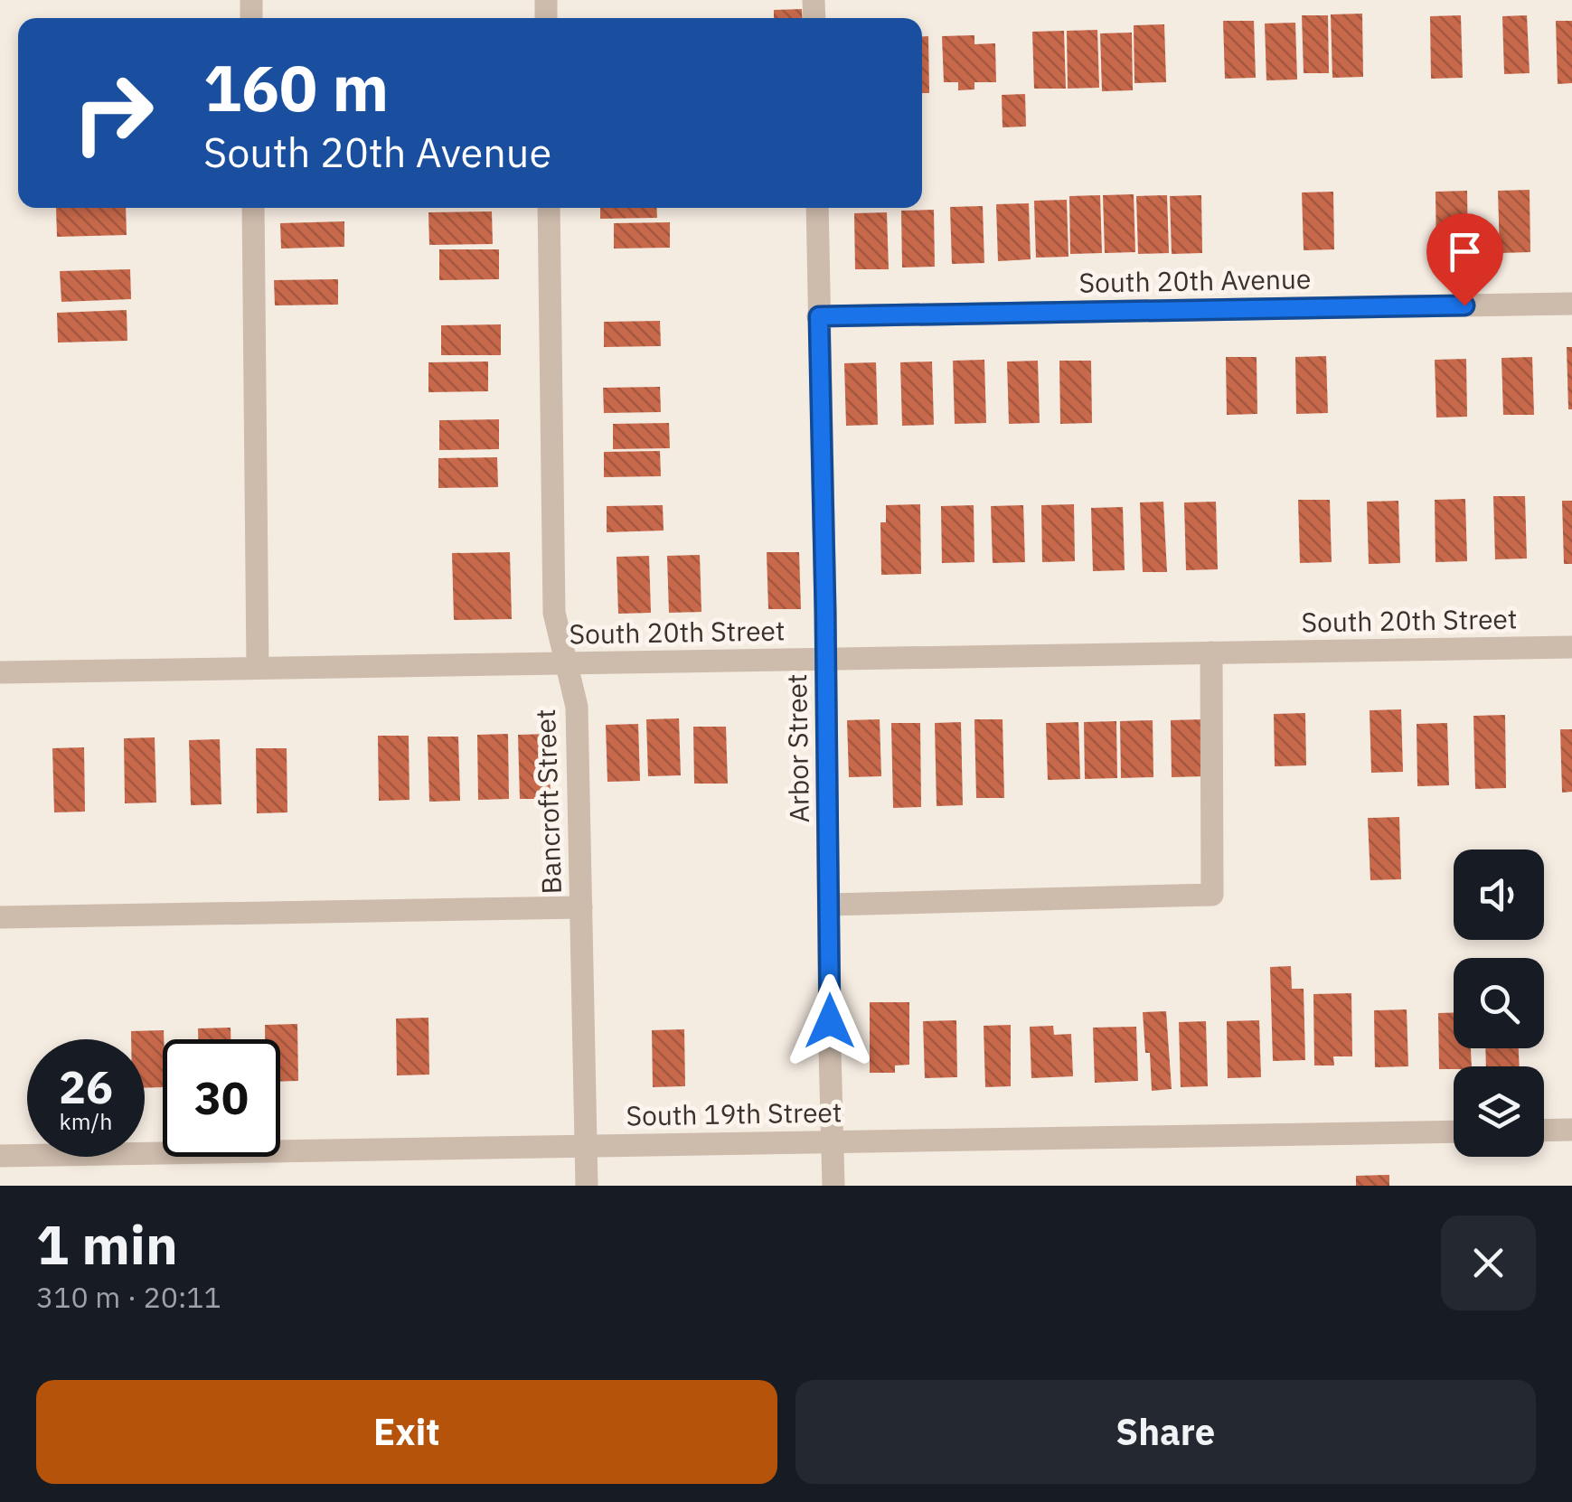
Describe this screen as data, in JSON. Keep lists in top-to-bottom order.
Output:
{
  "streets": {
    "street": [
      "South 20th Avenue",
      "South 20th Street",
      "Arbor Street",
      "Bancroft Street",
      "South 19th Street"
    ]
  },
  "crossings": [
    ["South 20th Avenue", "Arbor Street"],
    ["South 20th Street", "Arbor Street"],
    ["South 20th Street", "Bancroft Street"],
    ["Arbor Street", "South 19th Street"],
    ["Bancroft Street", "South 19th Street"]
  ],
  "page": {
    "turn": ["160 m", "South 20th Avenue"],
    "speed": "26 km/h",
    "limit": "30",
    "heading": ["1 min", "310 m · 20:11"],
    "buttons": ["Exit", "Share"]
  }
}
